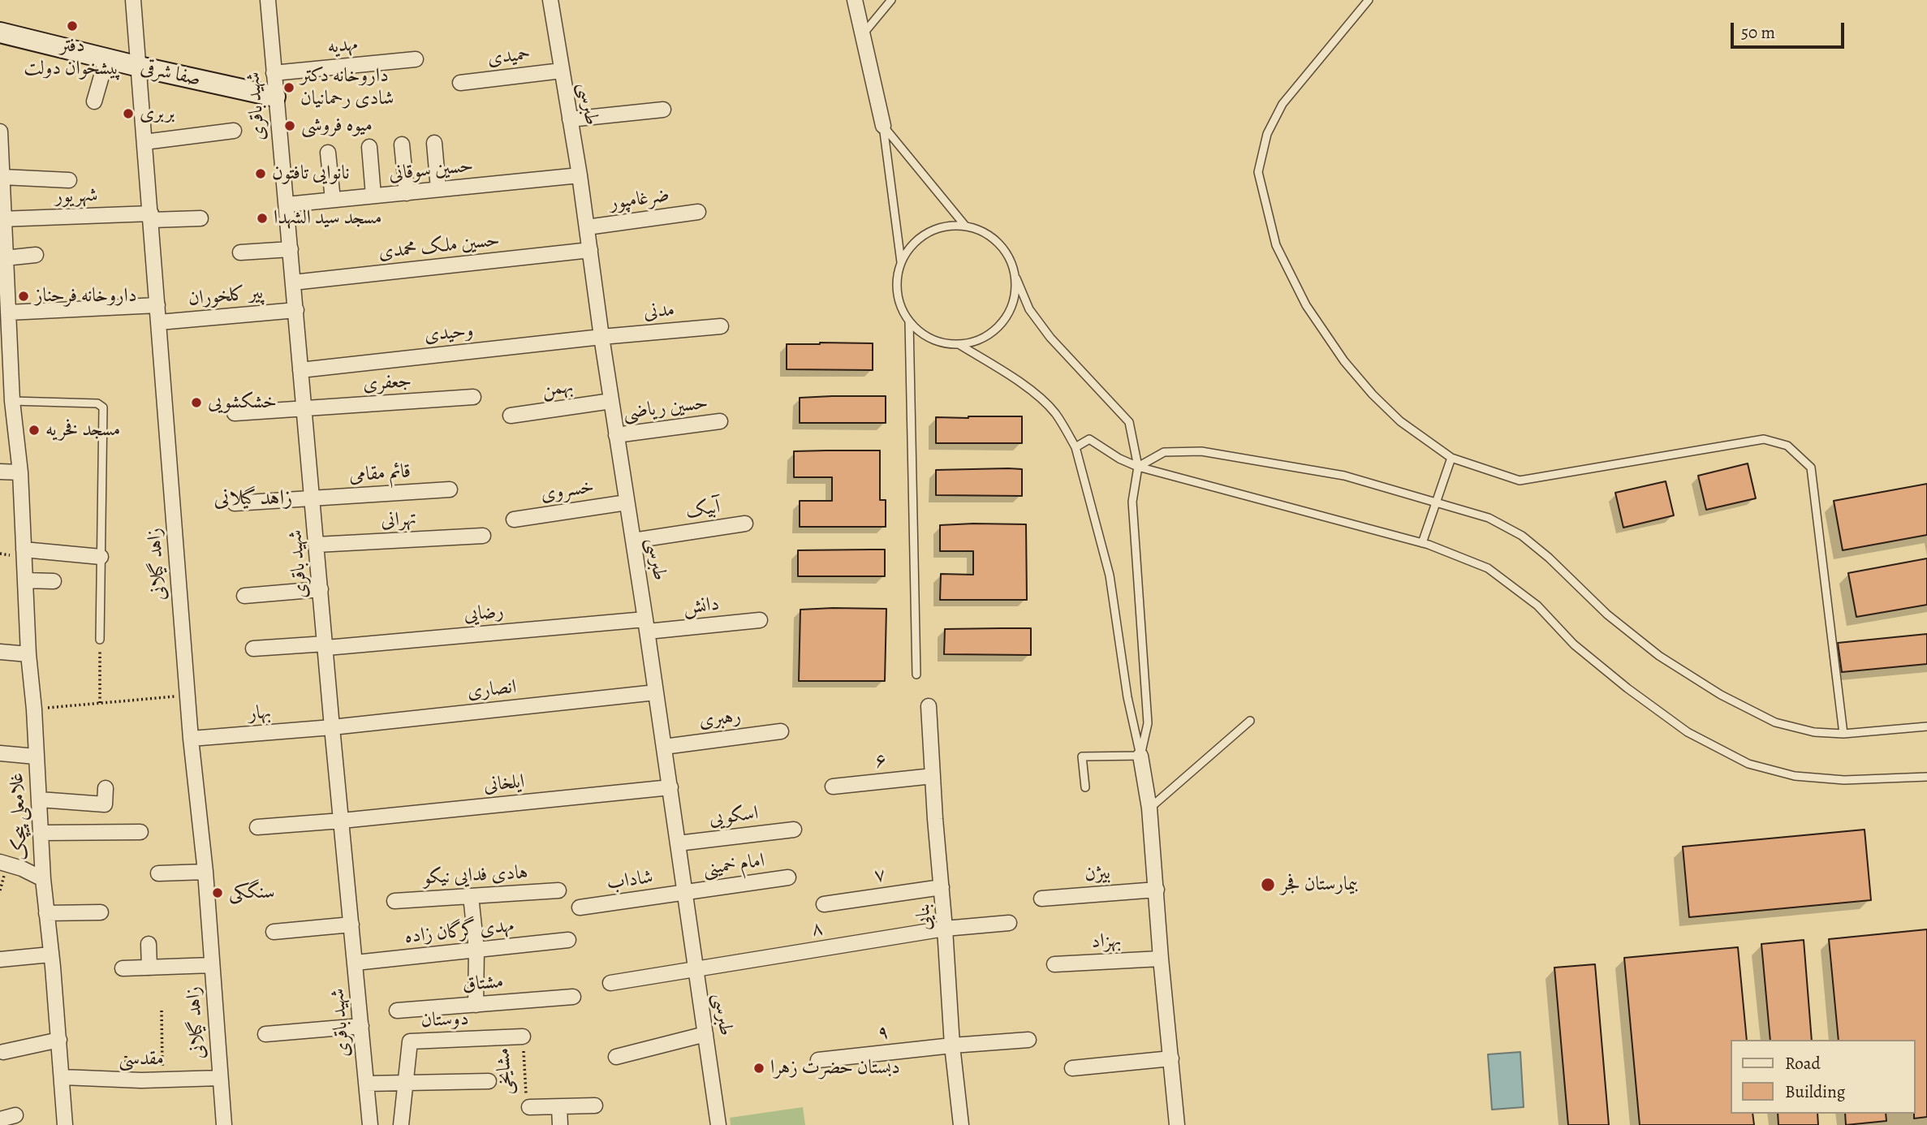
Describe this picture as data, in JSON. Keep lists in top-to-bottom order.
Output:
{
  "streets": {
    "main road": ["صفا شرقی"],
    "street": [
      "مهدیه",
      "حمیدی",
      "طبرسی",
      "شهید باقری",
      "حسین سوقانی",
      "شهریور",
      "ضرغامپور",
      "حسین ملک محمدی",
      "پیر کلخوران",
      "مدنی",
      "وحیدی",
      "جعفری",
      "بهمن",
      "حسین ریاضی",
      "قائم مقامی",
      "خسروی",
      "آبیک",
      "تهرانی",
      "زاهد گیلانی",
      "دانش",
      "رضایی",
      "انصاری",
      "بهار",
      "رهبری",
      "۶",
      "ایلخانی",
      "غلامعلی پیچک",
      "اسکویی",
      "امام خمینی",
      "بیژن",
      "هادی فدایی نیکو",
      "۷",
      "شاداب",
      "بنایی",
      "۸",
      "مهدی گرگان زاده",
      "بهزاد",
      "مشتاق",
      "دوستان",
      "۹",
      "مقدسی",
      "مشایخی"
    ]
  },
  "crossings": [
    ["مهدیه", "شهید باقری"],
    ["حمیدی", "طبرسی"],
    ["صفا شرقی", "شهید باقری"],
    ["صفا شرقی", "زاهد گیلانی"],
    ["طبرسی", "حسین سوقانی"],
    ["طبرسی", "ضرغامپور"],
    ["طبرسی", "حسین ملک محمدی"],
    ["طبرسی", "مدنی"],
    ["طبرسی", "وحیدی"],
    ["طبرسی", "بهمن"],
    ["طبرسی", "حسین ریاضی"],
    ["طبرسی", "خسروی"],
    ["طبرسی", "آبیک"],
    ["طبرسی", "دانش"],
    ["طبرسی", "رضایی"],
    ["طبرسی", "انصاری"],
    ["طبرسی", "رهبری"],
    ["طبرسی", "ایلخانی"],
    ["طبرسی", "اسکویی"],
    ["طبرسی", "امام خمینی"],
    ["طبرسی", "شاداب"],
    ["طبرسی", "۸"],
    ["شهید باقری", "حسین سوقانی"],
    ["شهید باقری", "حسین ملک محمدی"],
    ["شهید باقری", "پیر کلخوران"],
    ["شهید باقری", "وحیدی"],
    ["شهید باقری", "جعفری"],
    ["شهید باقری", "قائم مقامی"],
    ["شهید باقری", "تهرانی"],
    ["شهید باقری", "رضایی"],
    ["شهید باقری", "انصاری"],
    ["شهید باقری", "بهار"],
    ["شهید باقری", "ایلخانی"],
    ["شهید باقری", "مهدی گرگان زاده"],
    ["شهریور", "زاهد گیلانی"],
    ["شهریور", "غلامعلی پیچک"],
    ["پیر کلخوران", "زاهد گیلانی"],
    ["مدنی", "وحیدی"],
    ["زاهد گیلانی", "بهار"],
    ["زاهد گیلانی", "مقدسی"],
    ["دانش", "رضایی"],
    ["انصاری", "بهار"],
    ["۶", "بنایی"],
    ["غلامعلی پیچک", "مقدسی"],
    ["امام خمینی", "شاداب"],
    ["۷", "بنایی"],
    ["بنایی", "۸"],
    ["بنایی", "۹"],
    ["دوستان", "مشایخی"]
  ],
  "districts": ["زاهد گیلانی"],
  "places": [
    "دفتر پیشخوان دولت",
    "داروخانه دکتر شادی رحمانیان",
    "بربری",
    "میوه فروشی",
    "نانوایی تافتون",
    "مسجد سید الشهدا",
    "داروخانه فرحناز",
    "خشکشویی",
    "مسجد فخریه",
    "بیمارستان فجر",
    "سنگکی",
    "دبستان حضرت زهرا"
  ],
  "legend": ["Road", "Building"],
  "scale_bar": "50 m"
}
